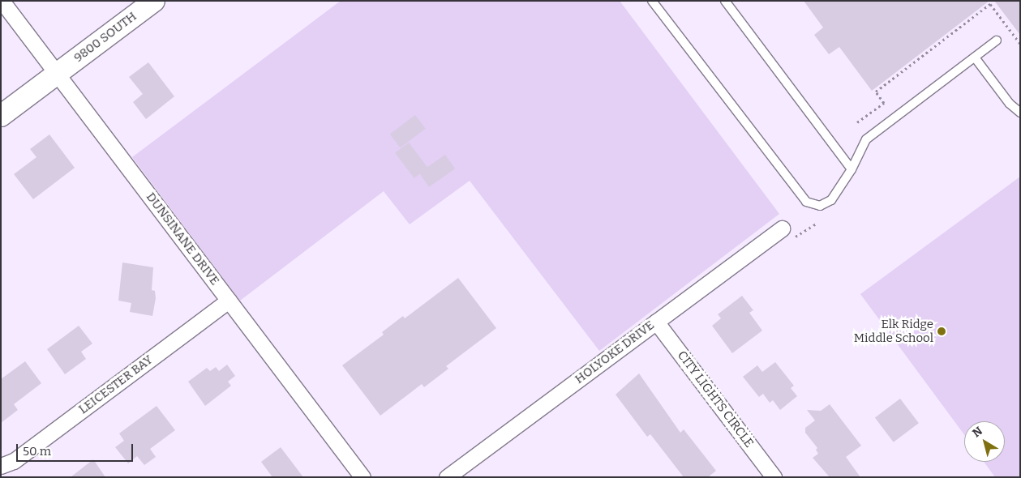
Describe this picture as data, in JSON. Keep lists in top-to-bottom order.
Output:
{
  "streets": {
    "main road": ["9800 SOUTH"],
    "street": [
      "DUNSINANE DRIVE",
      "HOLYOKE DRIVE",
      "LEICESTER BAY",
      "CITY LIGHTS CIRCLE"
    ]
  },
  "crossings": [
    ["9800 SOUTH", "DUNSINANE DRIVE"],
    ["DUNSINANE DRIVE", "LEICESTER BAY"],
    ["HOLYOKE DRIVE", "CITY LIGHTS CIRCLE"]
  ],
  "places": ["Elk Ridge Middle School"],
  "scale_bar": "50 m",
  "north": "top left"
}
